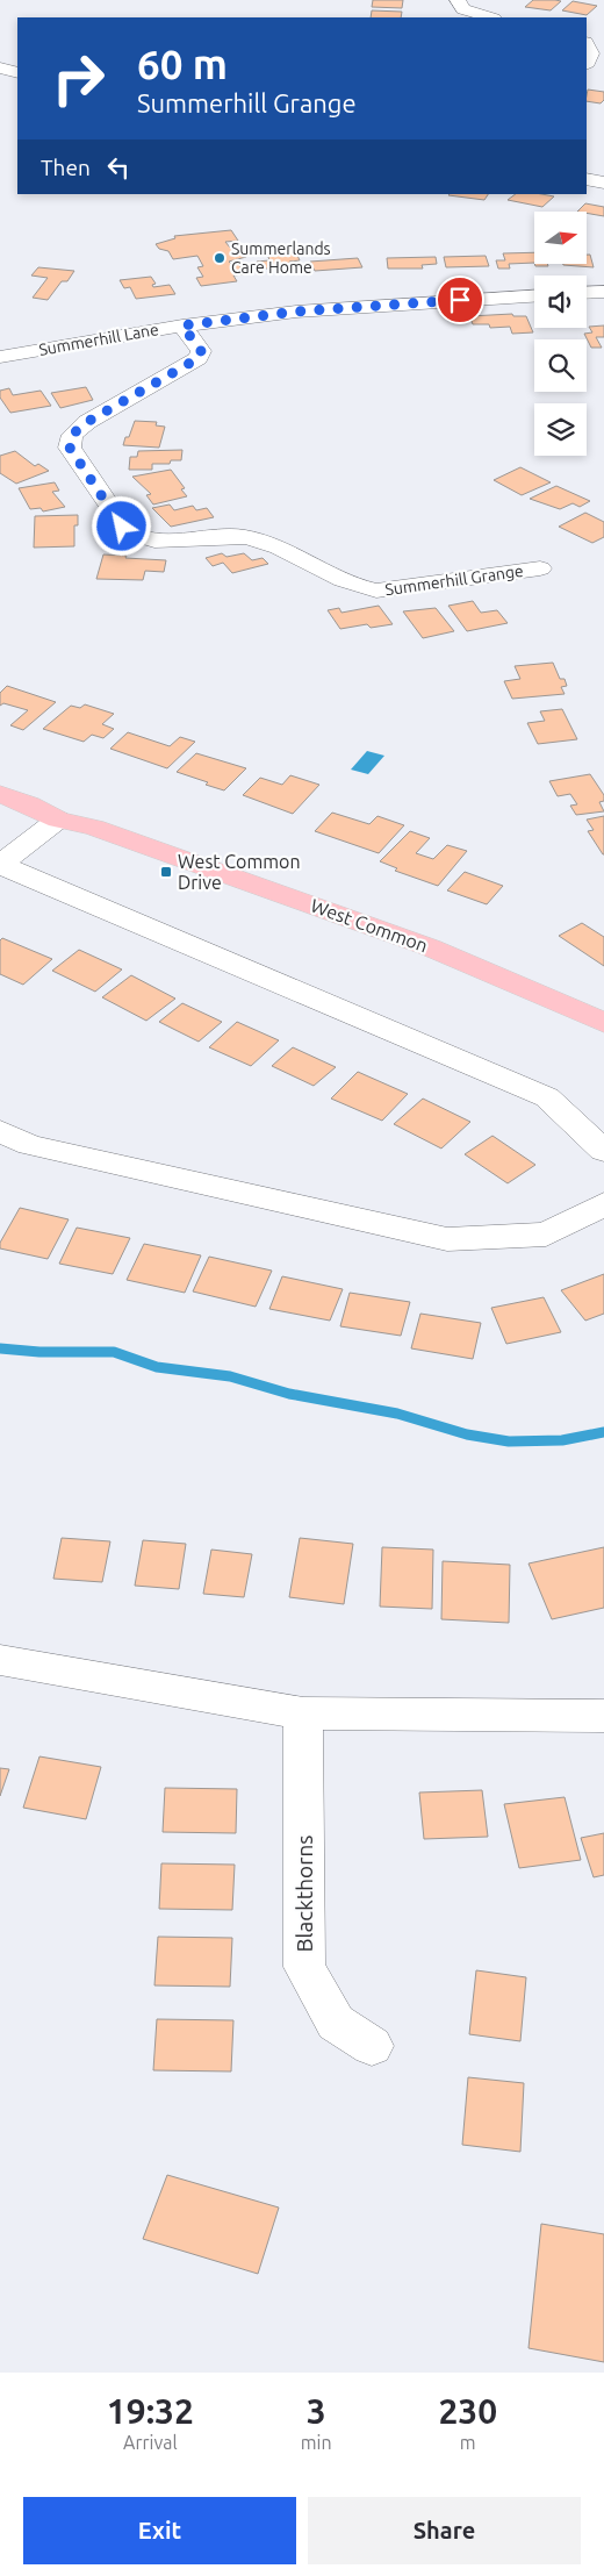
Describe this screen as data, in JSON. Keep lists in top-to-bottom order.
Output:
{
  "streets": {
    "main road": ["West Common"],
    "street": ["Summerhill Lane", "Summerhill Grange", "Blackthorns"]
  },
  "crossings": [
    ["Summerhill Lane", "Summerhill Grange"]
  ],
  "places": {
    "other": ["Summerlands Care Home"],
    "transit": ["West Common Drive"]
  },
  "north": "right",
  "page": {
    "turn": ["60 m", "Summerhill Grange"],
    "then": "Then",
    "eta": [
      "19:32",
      "Arrival",
      "3",
      "min",
      "230",
      "m"
    ],
    "buttons": ["Exit", "Share"]
  }
}
